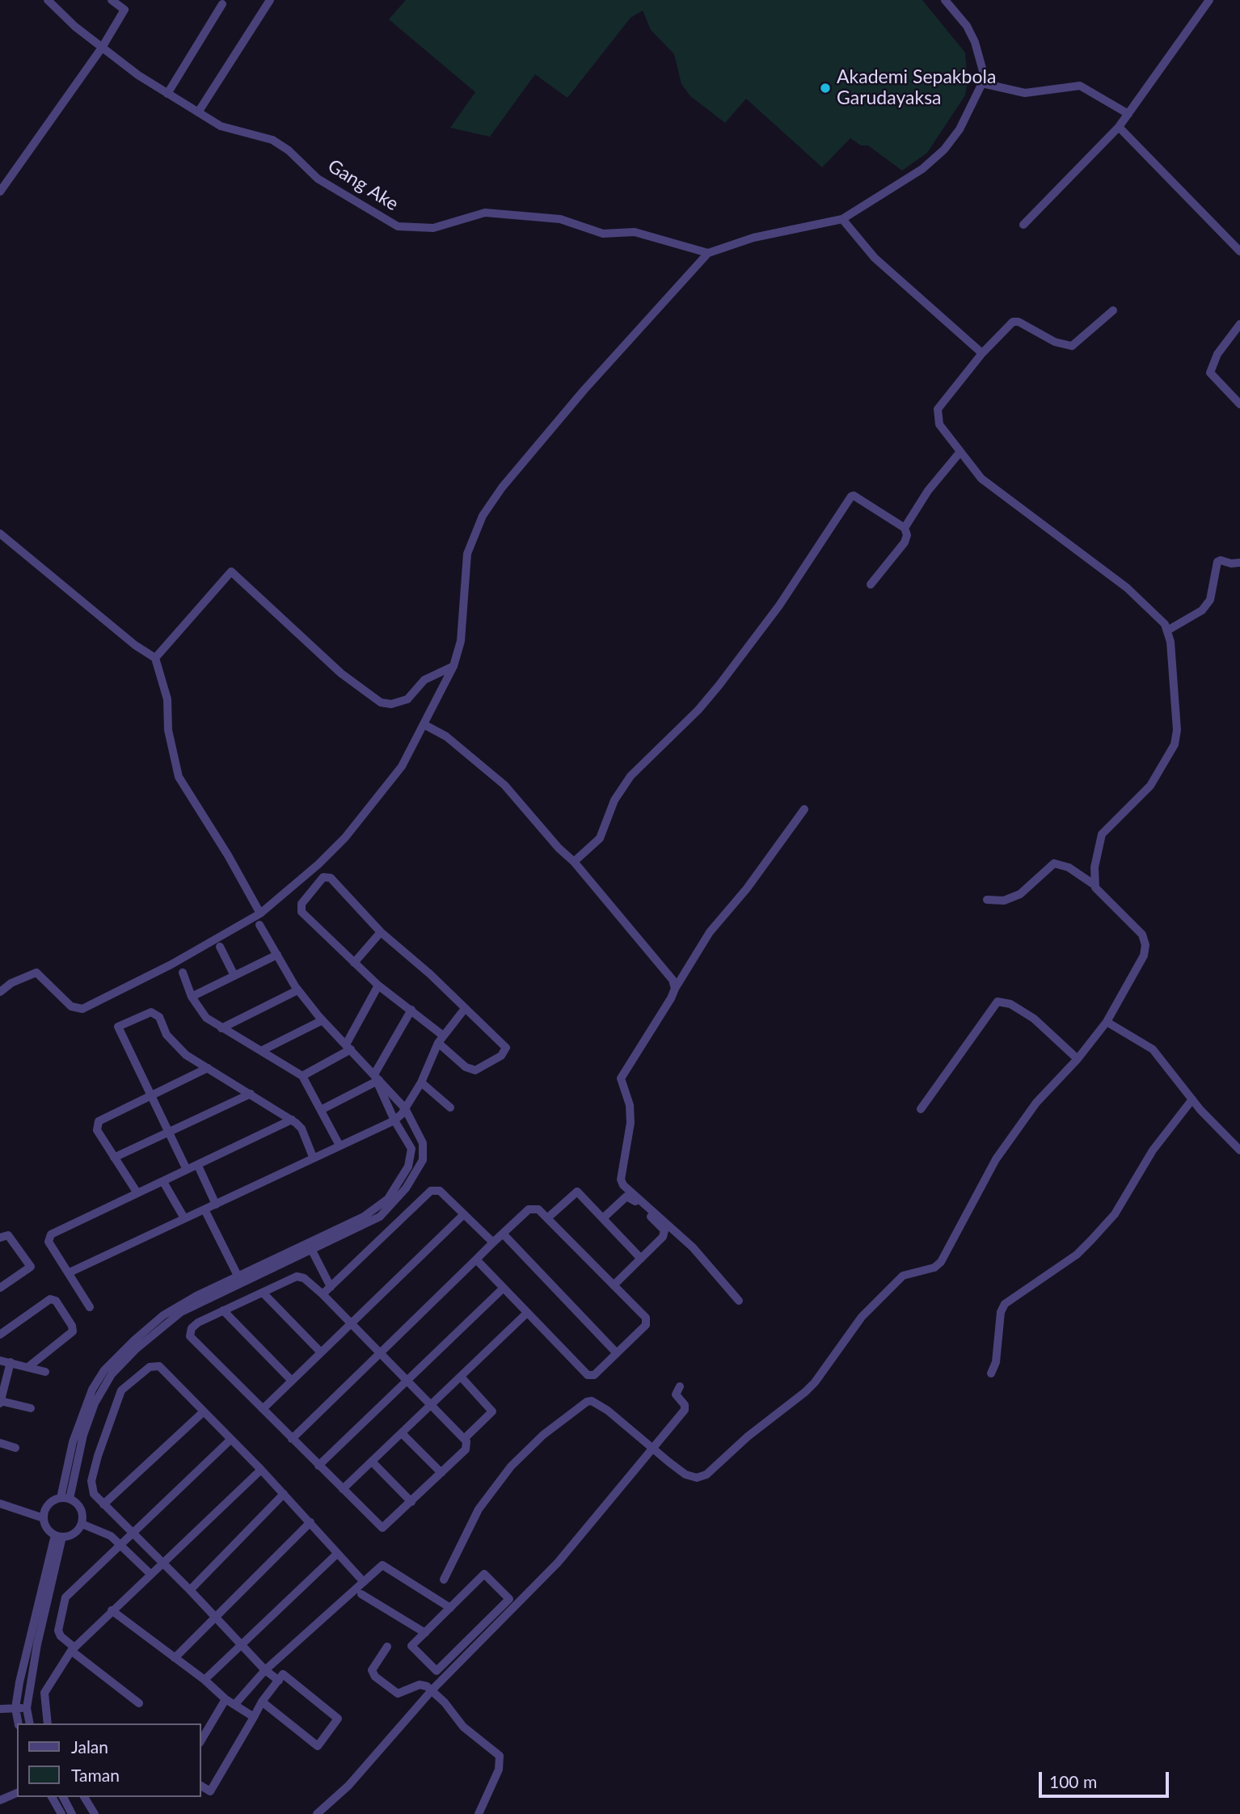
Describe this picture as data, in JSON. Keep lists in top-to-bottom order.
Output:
{
  "streets": {
    "street": ["Gang Ake"]
  },
  "places": ["Akademi Sepakbola Garudayaksa"],
  "legend": ["Jalan", "Taman"],
  "scale_bar": "100 m"
}
